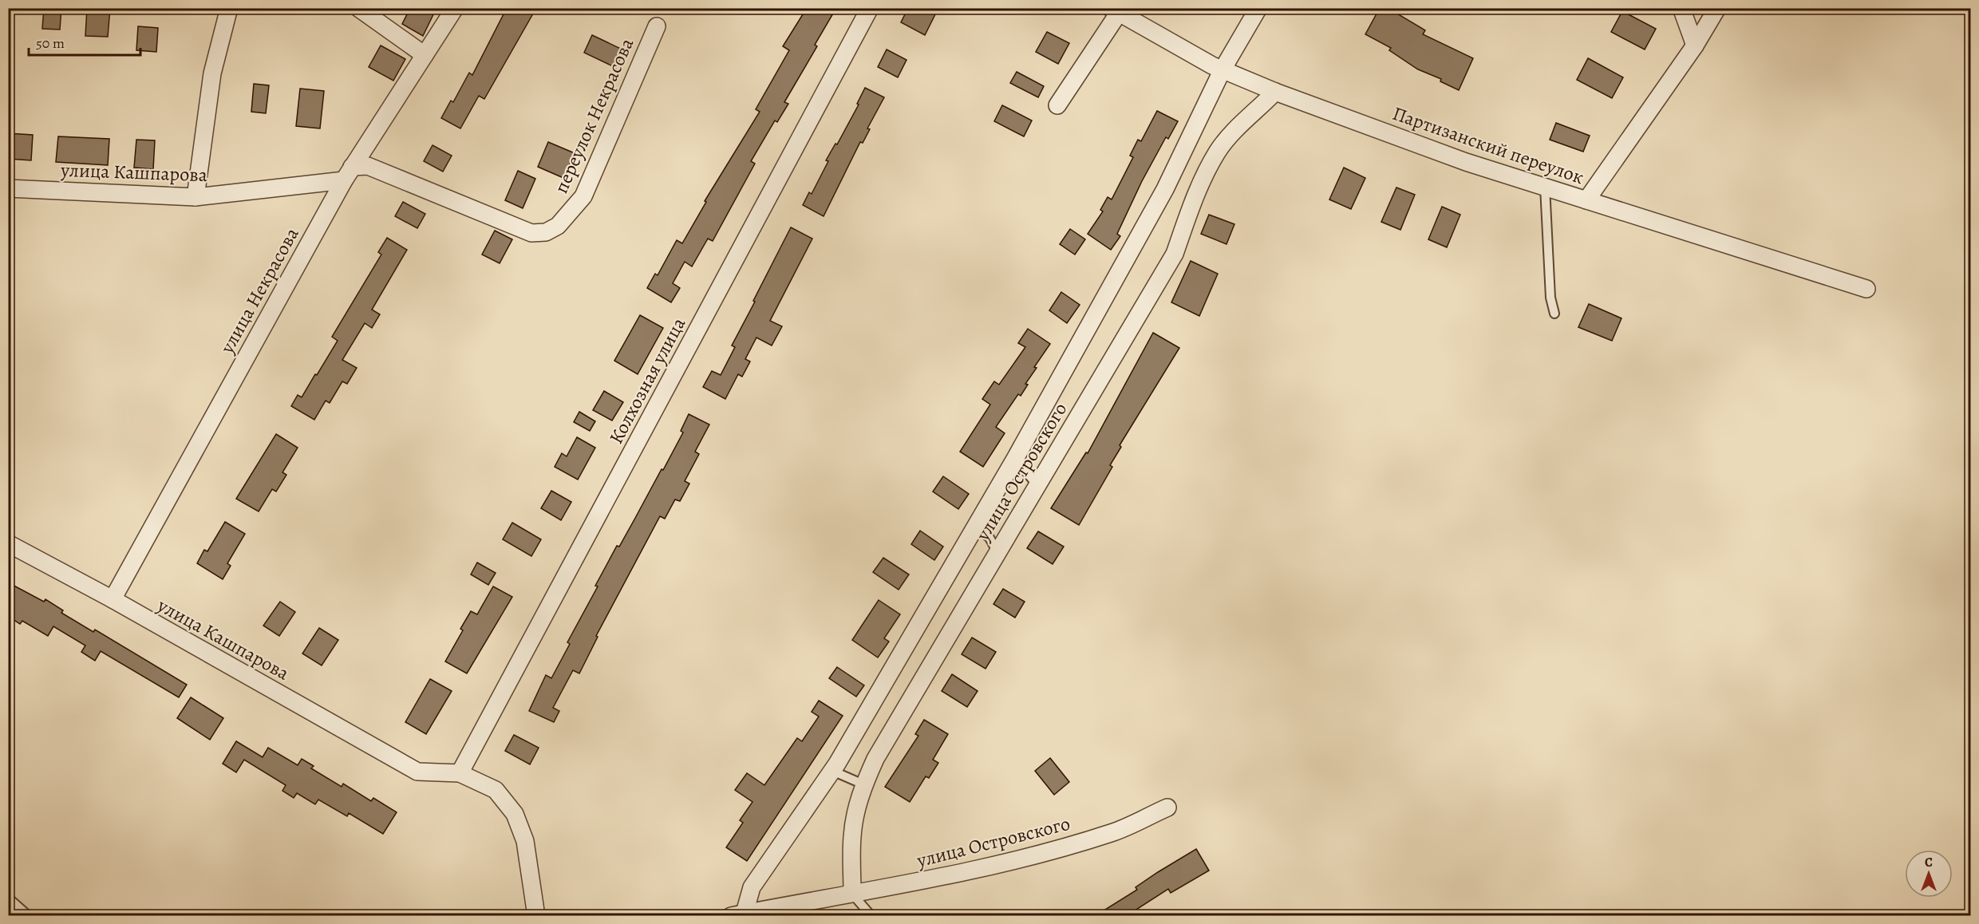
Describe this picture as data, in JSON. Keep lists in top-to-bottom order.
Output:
{
  "streets": {
    "street": [
      "переулок Некрасова",
      "Партизанский переулок",
      "улица Кашпарова",
      "улица Некрасова",
      "Колхозная улица",
      "улица Островского"
    ]
  },
  "crossings": [
    ["переулок Некрасова", "улица Кашпарова"],
    ["переулок Некрасова", "улица Некрасова"],
    ["Партизанский переулок", "улица Островского"],
    ["улица Кашпарова", "улица Некрасова"],
    ["улица Кашпарова", "Колхозная улица"]
  ],
  "scale_bar": "50 m",
  "north": "top"
}
